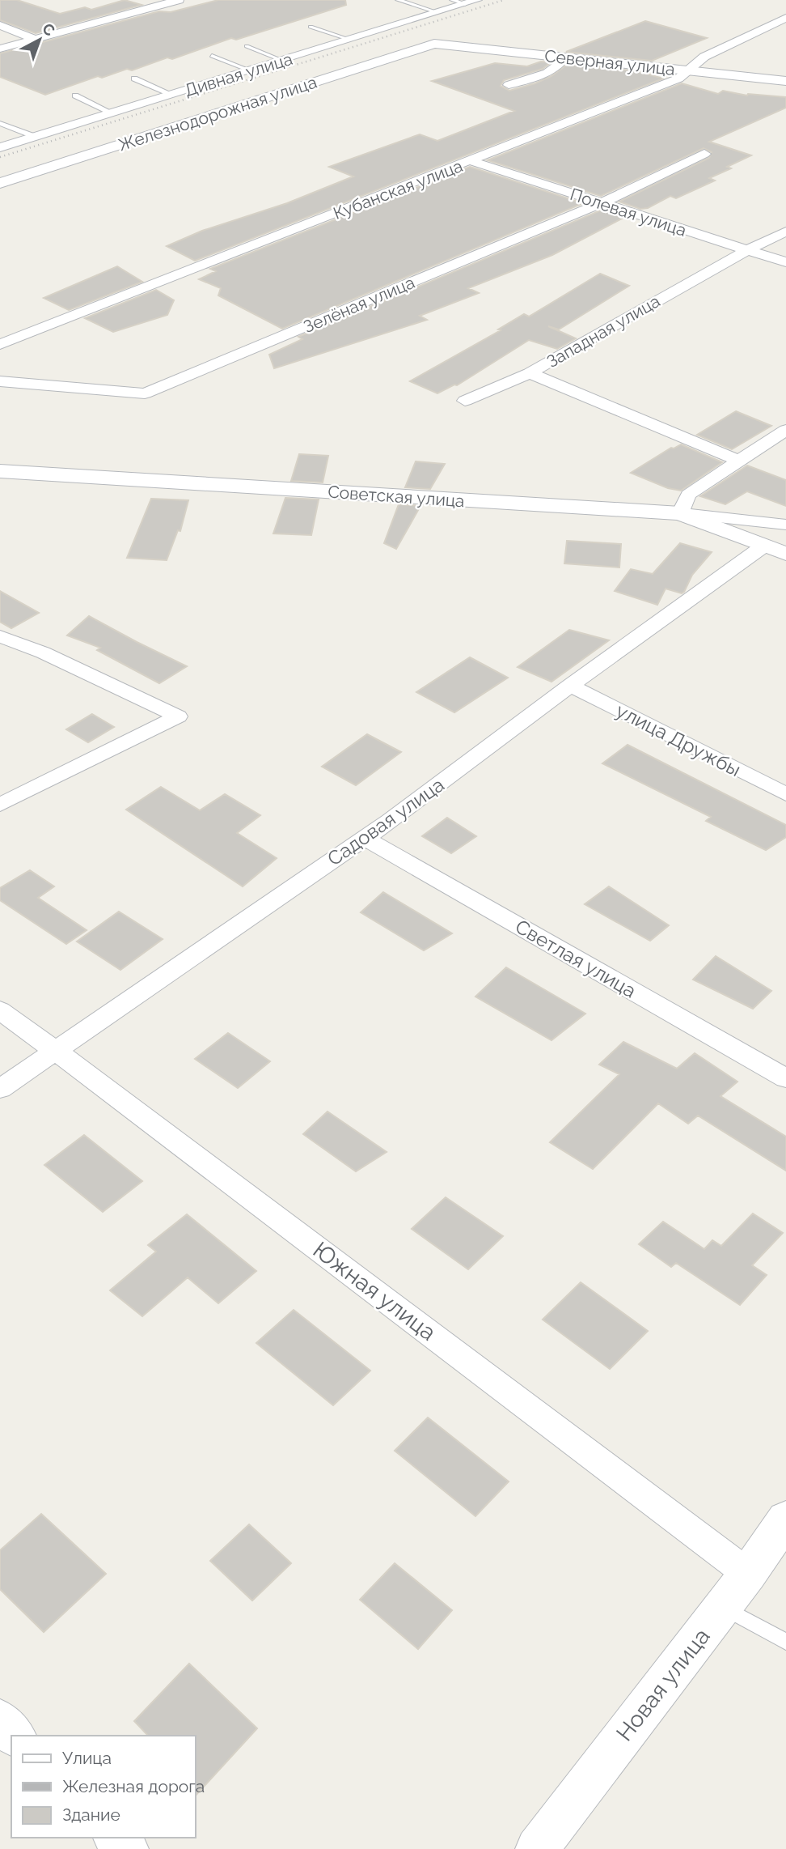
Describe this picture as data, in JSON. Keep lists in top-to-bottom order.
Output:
{
  "streets": {
    "street": [
      "Северная улица",
      "Дивная улица",
      "Железнодорожная улица",
      "Кубанская улица",
      "Полевая улица",
      "Зелёная улица",
      "Западная улица",
      "Советская улица",
      "улица Дружбы",
      "Садовая улица",
      "Светлая улица",
      "Южная улица",
      "Новая улица"
    ]
  },
  "crossings": [
    ["Северная улица", "Железнодорожная улица"],
    ["Северная улица", "Кубанская улица"],
    ["Кубанская улица", "Полевая улица"],
    ["Полевая улица", "Зелёная улица"],
    ["Полевая улица", "Западная улица"],
    ["Советская улица", "Садовая улица"],
    ["улица Дружбы", "Садовая улица"],
    ["Садовая улица", "Светлая улица"],
    ["Садовая улица", "Южная улица"],
    ["Южная улица", "Новая улица"]
  ],
  "legend": ["Улица", "Железная дорога", "Здание"],
  "north": "top right"
}
